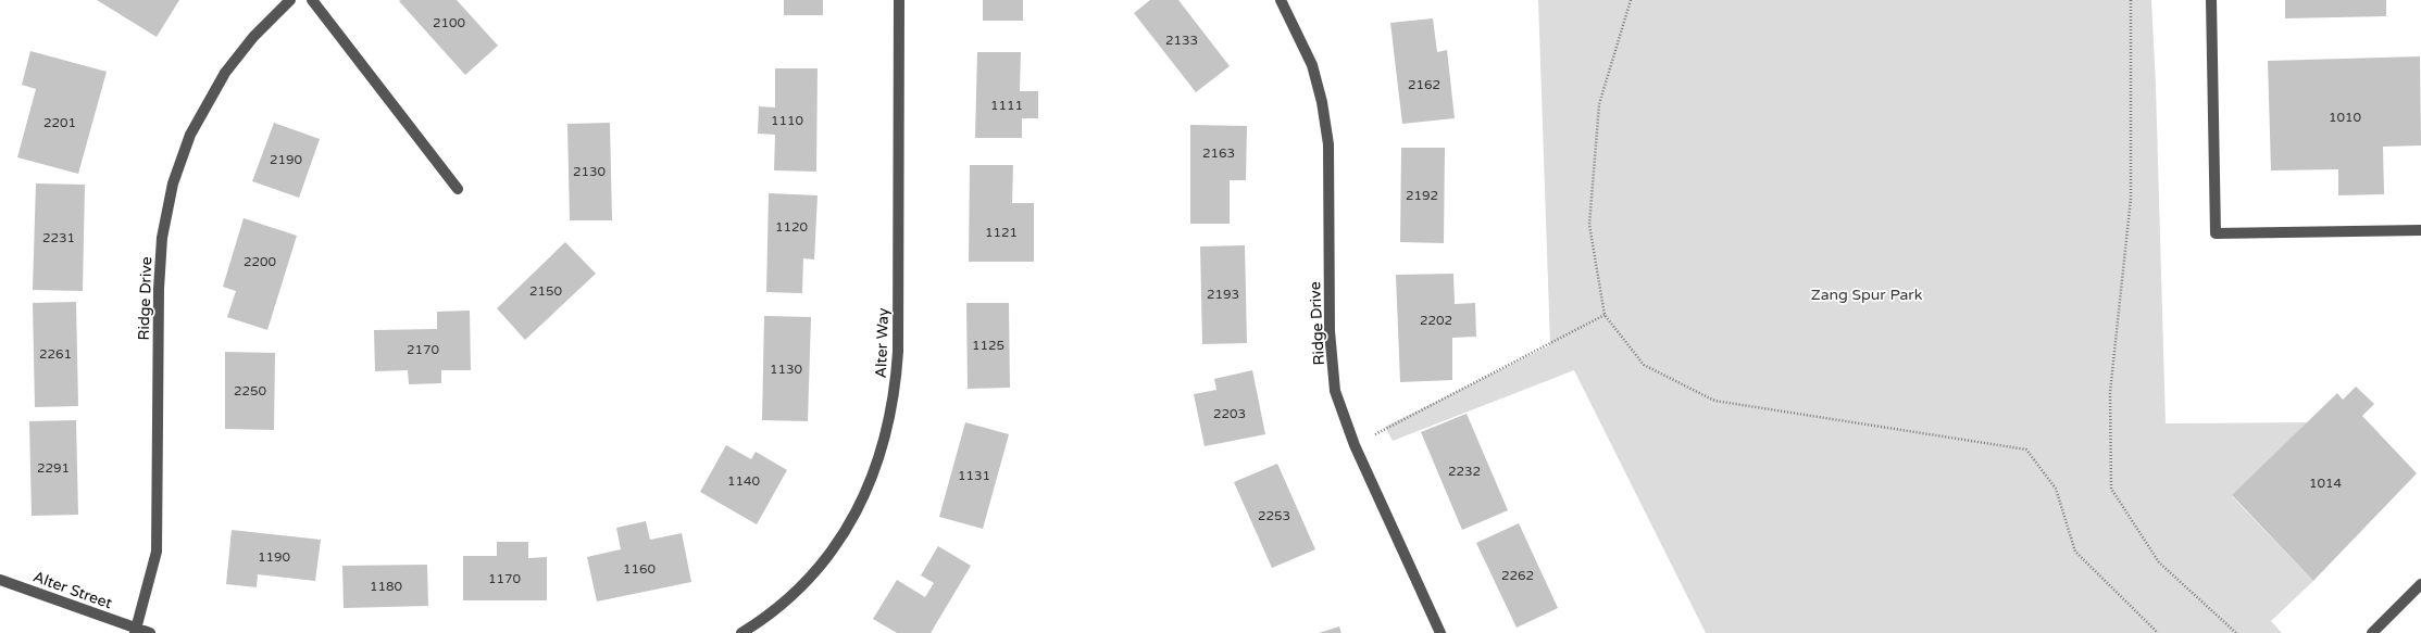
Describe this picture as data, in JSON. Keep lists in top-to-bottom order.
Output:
{
  "streets": {
    "street": ["Ridge Drive", "Alter Way", "Alter Street"]
  },
  "crossings": [
    ["Ridge Drive", "Alter Street"]
  ],
  "parks": ["Zang Spur Park"],
  "house_numbers": [
    "2100",
    "2133",
    "2162",
    "1111",
    "1010",
    "1110",
    "2201",
    "2163",
    "2190",
    "2130",
    "2192",
    "1120",
    "1121",
    "2231",
    "2200",
    "2150",
    "2193",
    "2202",
    "1125",
    "2170",
    "2261",
    "1130",
    "2250",
    "2203",
    "2291",
    "2232",
    "1131",
    "1140",
    "1014",
    "2253",
    "1190",
    "1160",
    "2262",
    "1170",
    "1180"
  ]
}
